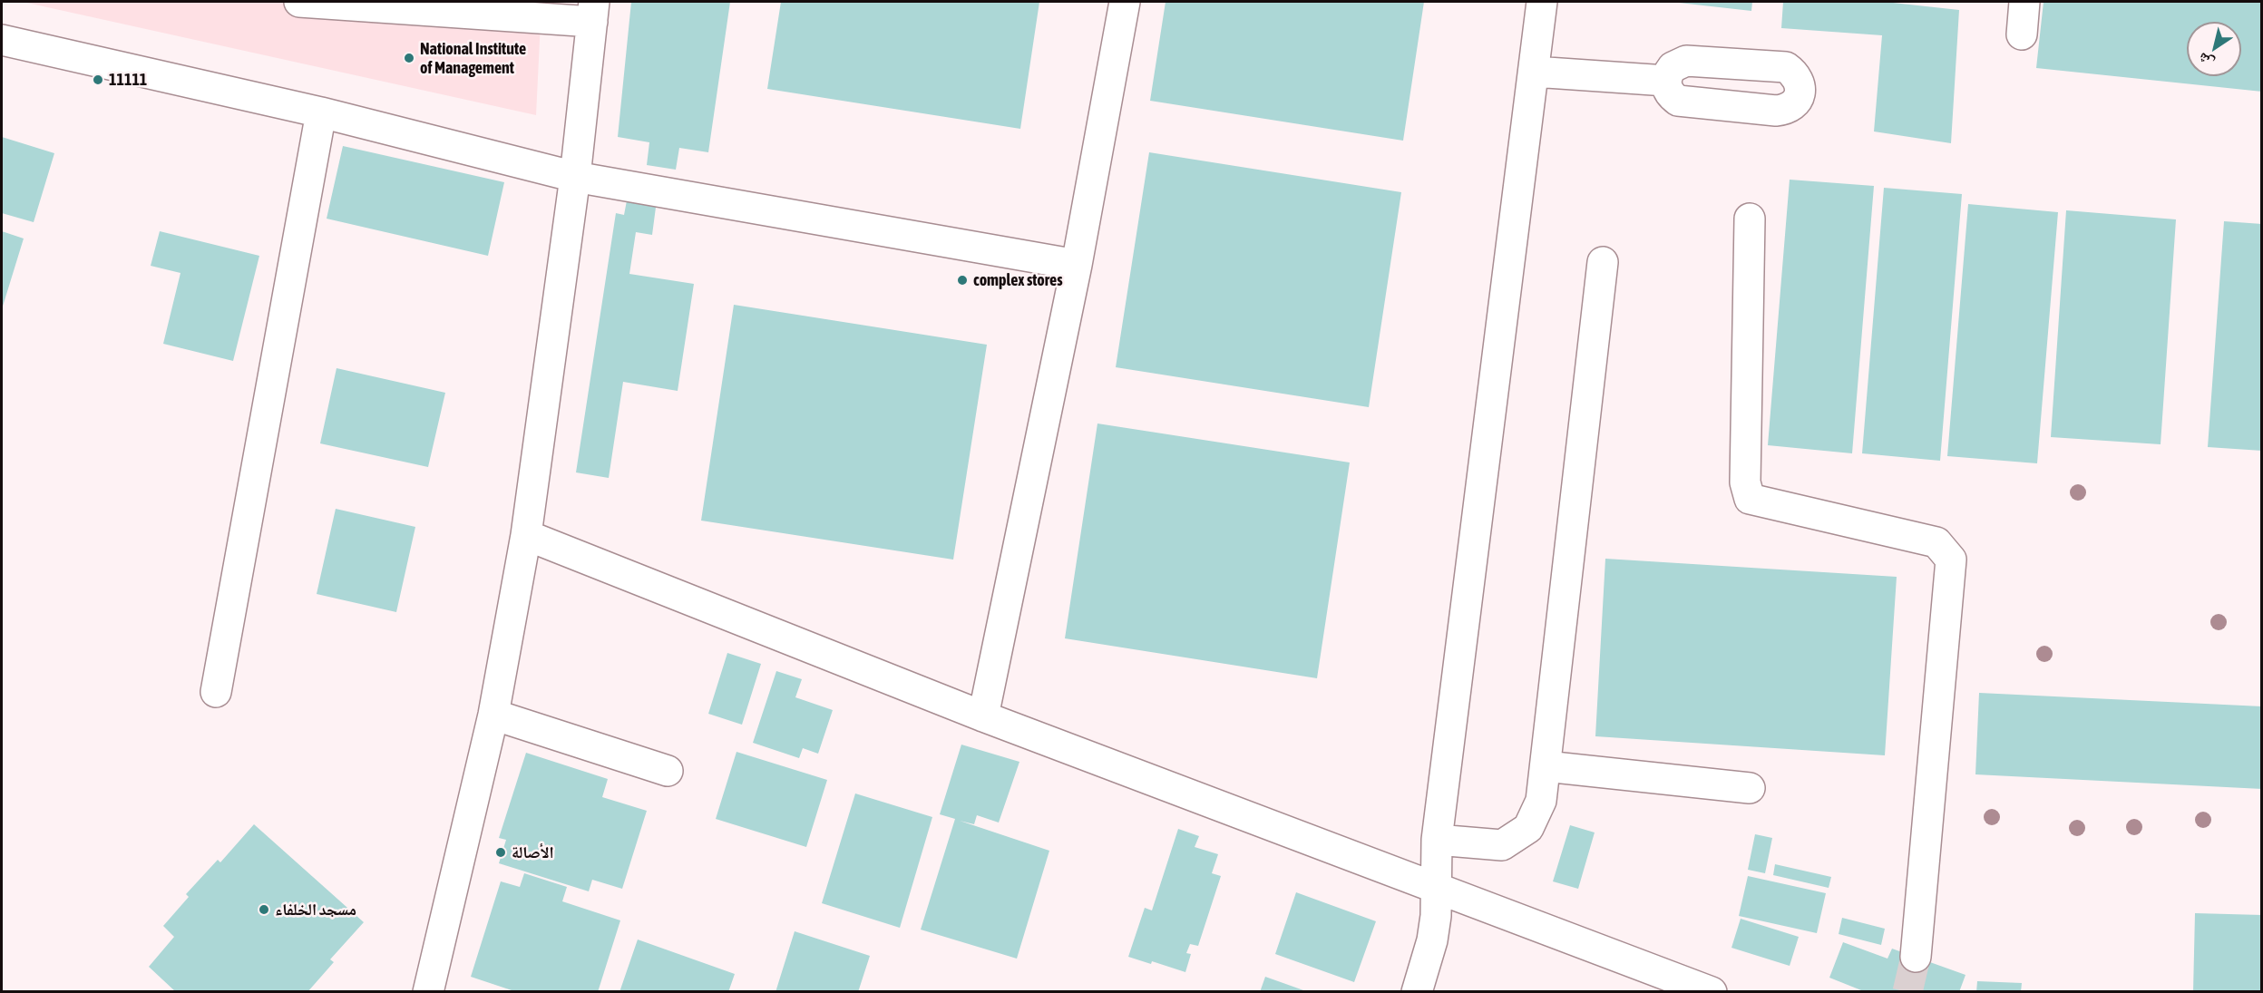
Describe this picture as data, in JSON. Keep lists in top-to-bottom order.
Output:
{
  "places": [
    "National Institute of Management",
    "11111",
    "complex stores",
    "الأصالة",
    "مسجد الخلفاء"
  ],
  "north": "bottom left"
}
